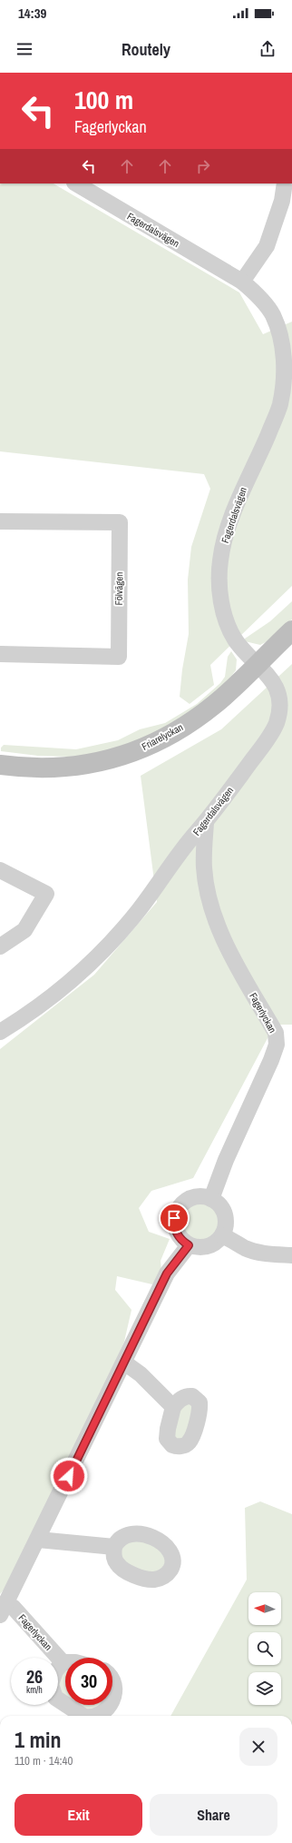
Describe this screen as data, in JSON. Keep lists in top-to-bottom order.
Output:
{
  "streets": {
    "street": [
      "Fagerdalsvägen",
      "Fölvägen",
      "Friarelyckan",
      "Fagerlyckan"
    ]
  },
  "crossings": [
    ["Fagerdalsvägen", "Friarelyckan"],
    ["Fagerdalsvägen", "Fagerlyckan"]
  ],
  "north": "left",
  "page": {
    "status": "14:39",
    "header": "Routely",
    "turn": ["100 m", "Fagerlyckan"],
    "speed": "26 km/h",
    "limit": "30",
    "heading": ["1 min", "110 m · 14:40"],
    "buttons": ["Exit", "Share"]
  }
}
